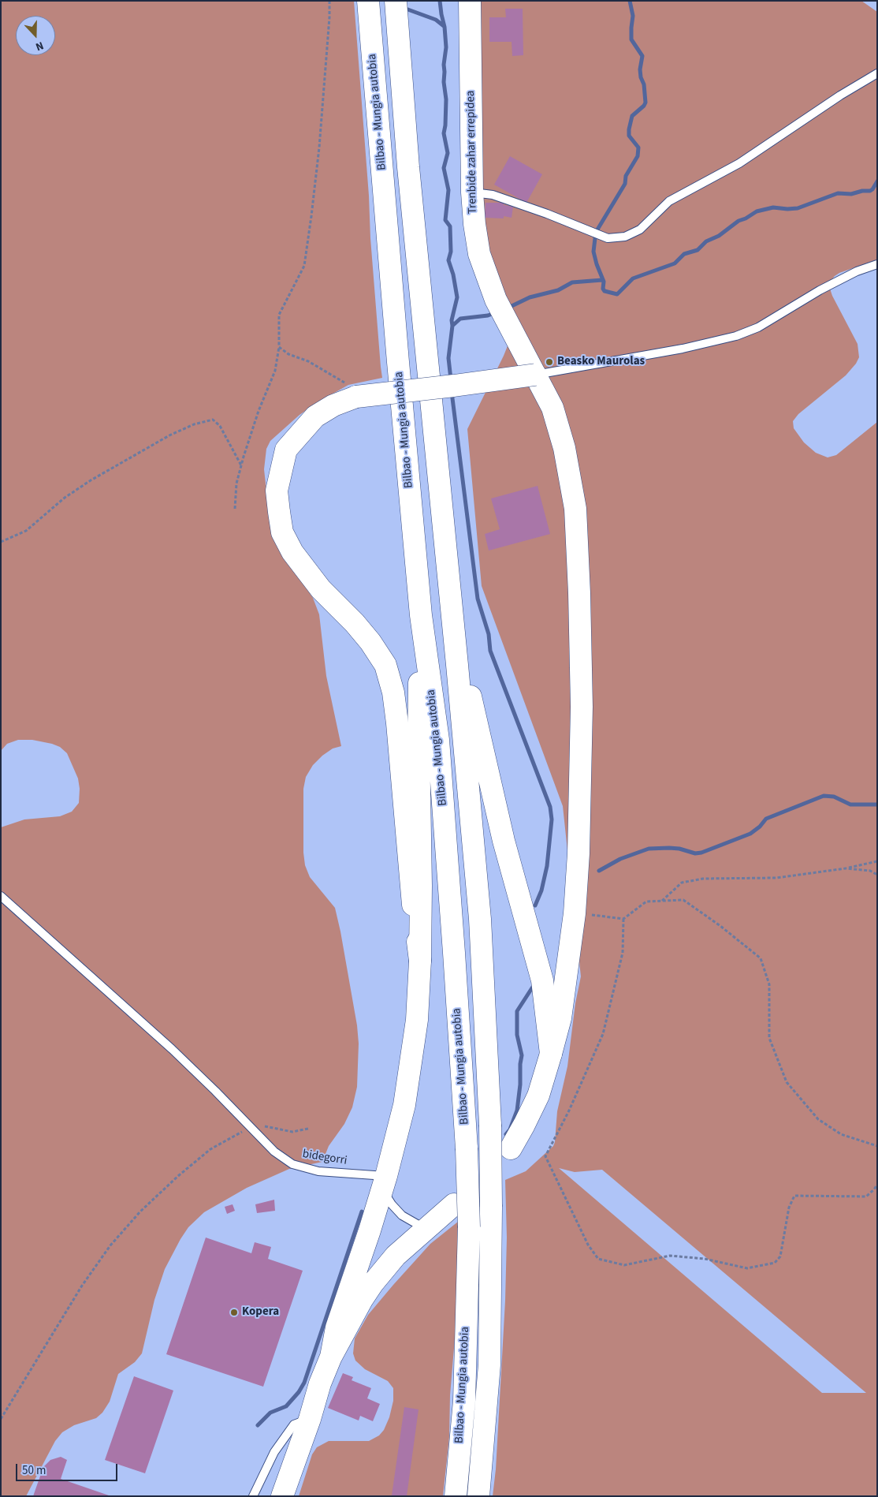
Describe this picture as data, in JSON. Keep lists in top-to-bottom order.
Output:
{
  "streets": {
    "main road": ["Bilbao - Mungia autobia", "Trenbide zahar errepidea"],
    "lane": ["bidegorri"]
  },
  "places": ["Beasko Maurolas", "Kopera"],
  "scale_bar": "50 m",
  "north": "bottom"
}
